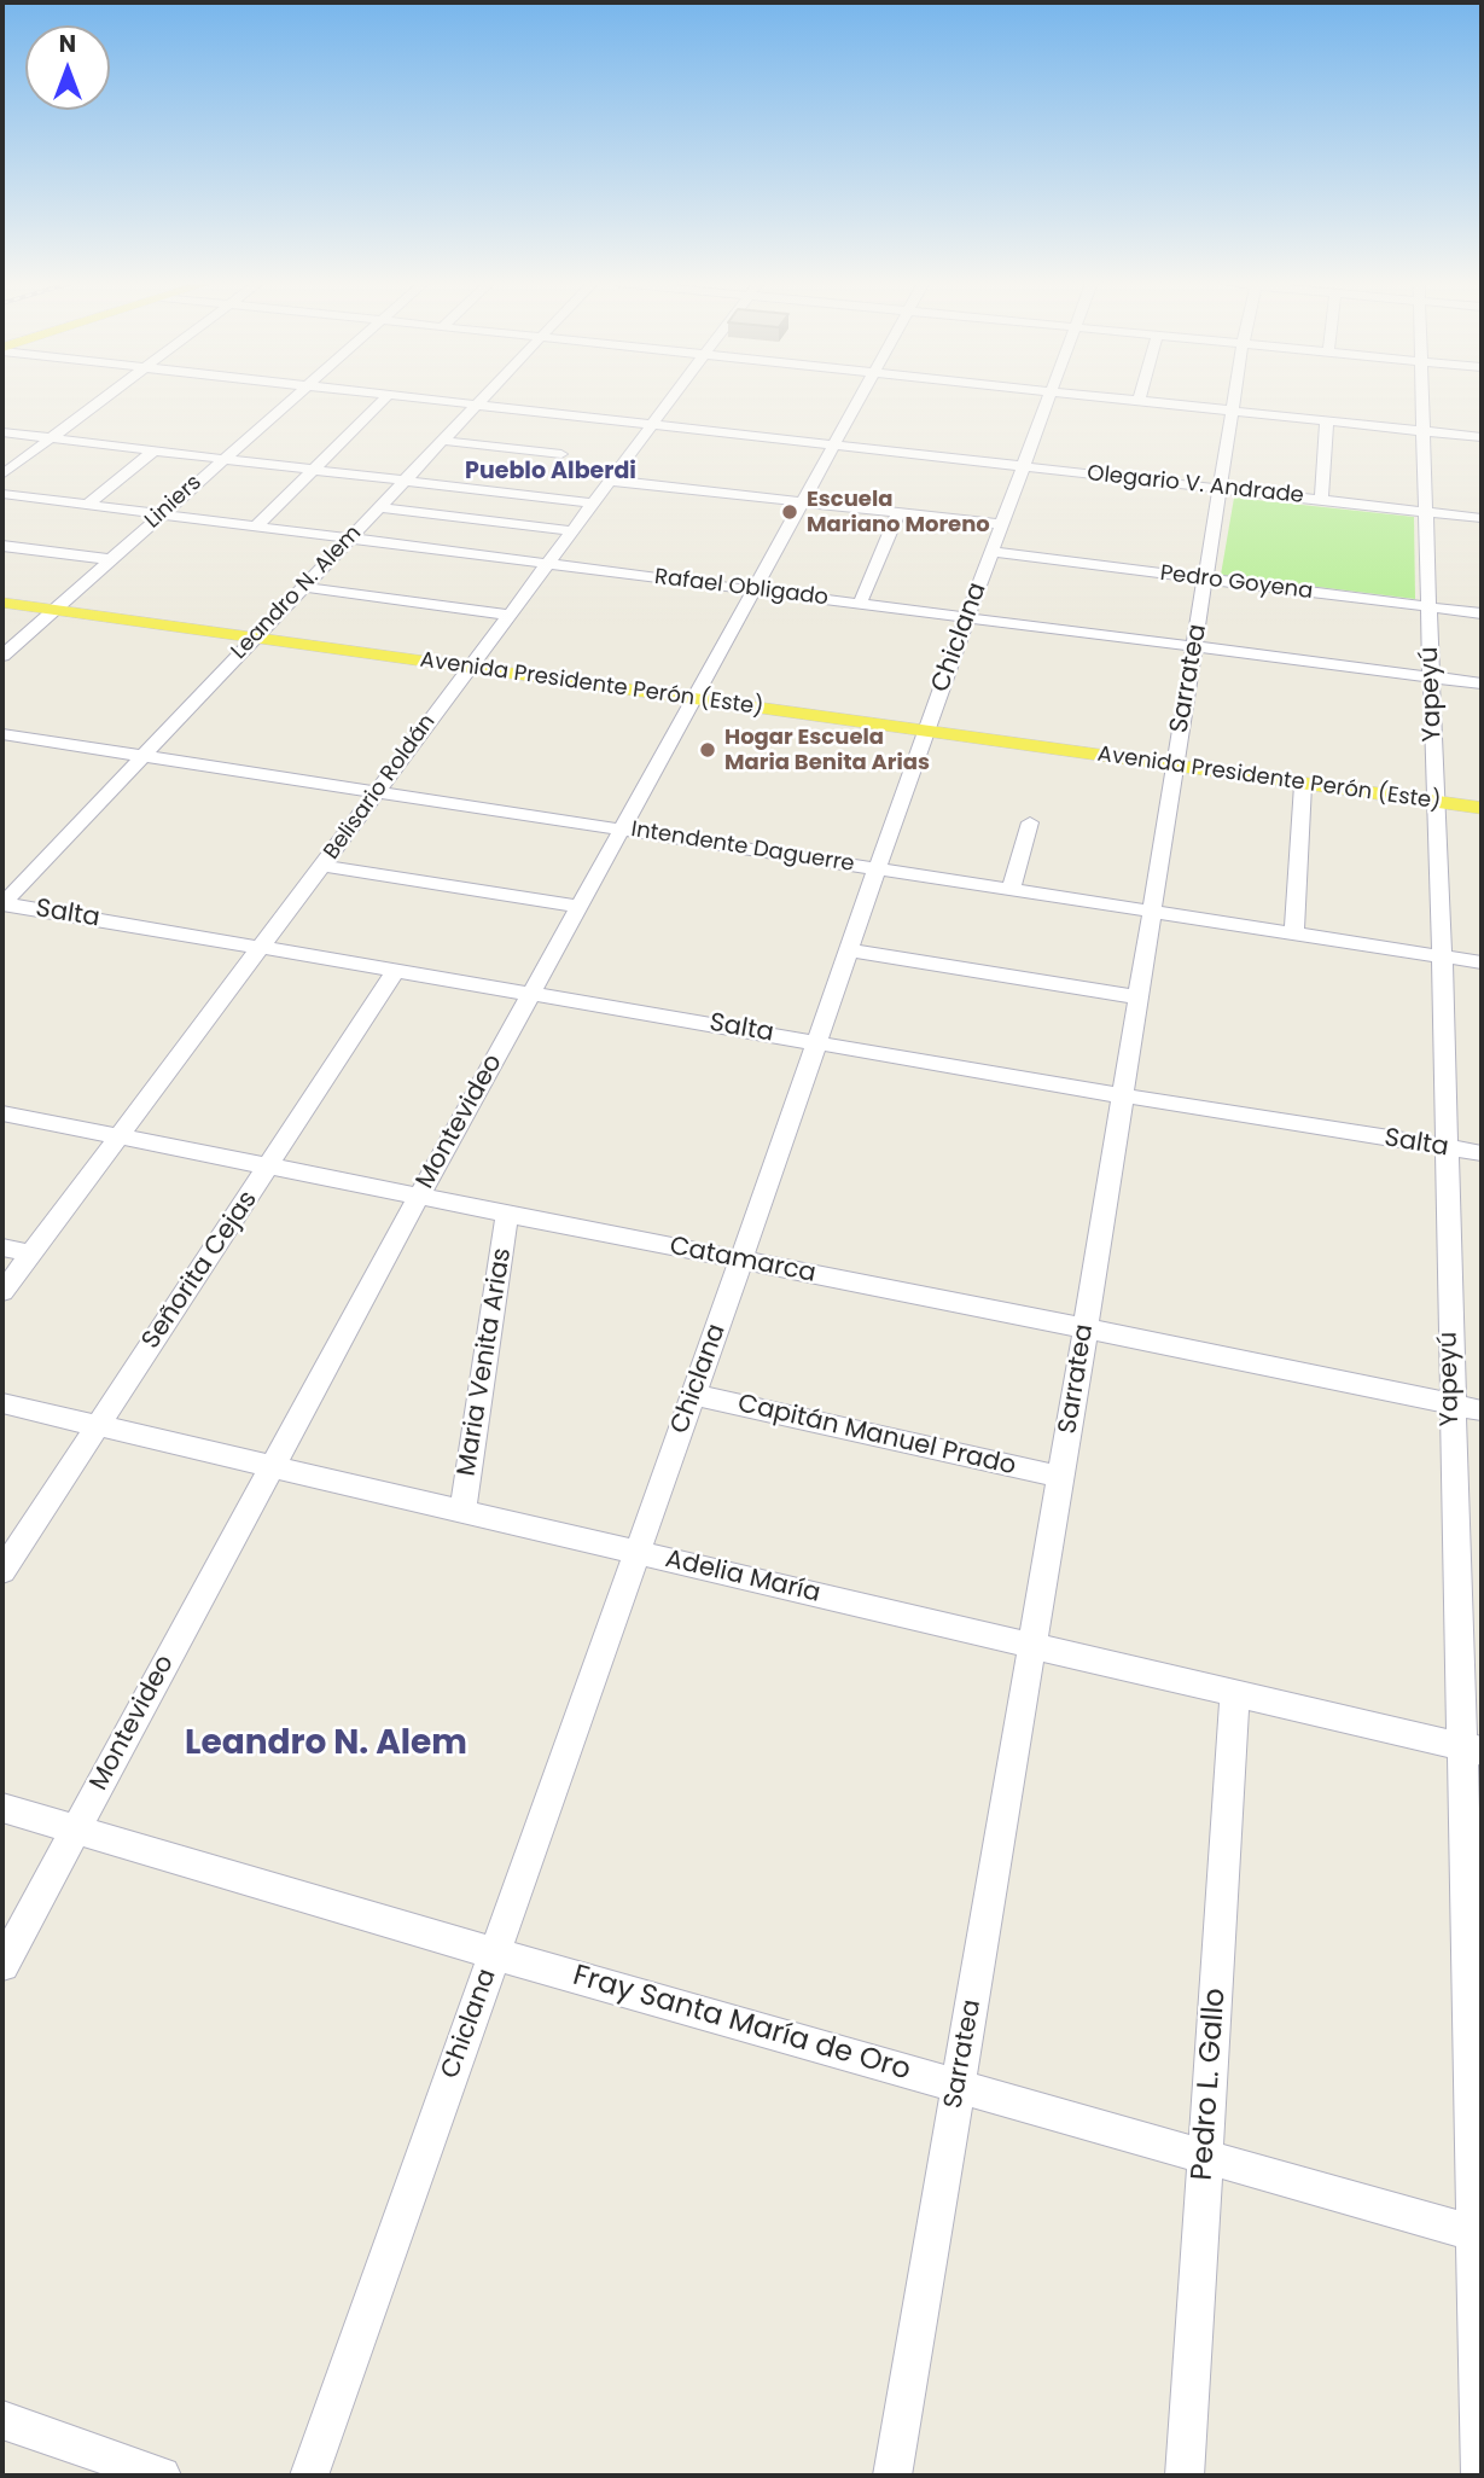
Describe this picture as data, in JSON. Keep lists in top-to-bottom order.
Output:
{
  "streets": {
    "main road": ["Avenida Presidente Perón (Este)"],
    "street": [
      "Olegario V. Andrade",
      "Liniers",
      "Pedro Goyena",
      "Rafael Obligado",
      "Leandro N. Alem",
      "Chiclana",
      "Sarratea",
      "Yapeyú",
      "Belisario Roldán",
      "Intendente Daguerre",
      "Salta",
      "Montevideo",
      "Catamarca",
      "Señorita Cejas",
      "Maria Venita Arias",
      "Capitán Manuel Prado",
      "Adelia María",
      "Fray Santa María de Oro",
      "Pedro L. Gallo"
    ]
  },
  "crossings": [
    ["Olegario V. Andrade", "Leandro N. Alem"],
    ["Olegario V. Andrade", "Chiclana"],
    ["Olegario V. Andrade", "Sarratea"],
    ["Olegario V. Andrade", "Yapeyú"],
    ["Olegario V. Andrade", "Belisario Roldán"],
    ["Olegario V. Andrade", "Montevideo"],
    ["Liniers", "Rafael Obligado"],
    ["Liniers", "Avenida Presidente Perón (Este)"],
    ["Pedro Goyena", "Chiclana"],
    ["Pedro Goyena", "Sarratea"],
    ["Pedro Goyena", "Yapeyú"],
    ["Rafael Obligado", "Leandro N. Alem"],
    ["Rafael Obligado", "Chiclana"],
    ["Rafael Obligado", "Sarratea"],
    ["Rafael Obligado", "Yapeyú"],
    ["Rafael Obligado", "Belisario Roldán"],
    ["Rafael Obligado", "Montevideo"],
    ["Leandro N. Alem", "Avenida Presidente Perón (Este)"],
    ["Leandro N. Alem", "Intendente Daguerre"],
    ["Leandro N. Alem", "Salta"],
    ["Chiclana", "Avenida Presidente Perón (Este)"],
    ["Chiclana", "Intendente Daguerre"],
    ["Chiclana", "Salta"],
    ["Chiclana", "Catamarca"],
    ["Chiclana", "Capitán Manuel Prado"],
    ["Chiclana", "Adelia María"],
    ["Chiclana", "Fray Santa María de Oro"],
    ["Sarratea", "Avenida Presidente Perón (Este)"],
    ["Sarratea", "Intendente Daguerre"],
    ["Sarratea", "Salta"],
    ["Sarratea", "Catamarca"],
    ["Sarratea", "Capitán Manuel Prado"],
    ["Sarratea", "Adelia María"],
    ["Sarratea", "Fray Santa María de Oro"],
    ["Avenida Presidente Perón (Este)", "Yapeyú"],
    ["Avenida Presidente Perón (Este)", "Belisario Roldán"],
    ["Avenida Presidente Perón (Este)", "Montevideo"],
    ["Yapeyú", "Intendente Daguerre"],
    ["Yapeyú", "Salta"],
    ["Yapeyú", "Catamarca"],
    ["Yapeyú", "Adelia María"],
    ["Yapeyú", "Fray Santa María de Oro"],
    ["Belisario Roldán", "Intendente Daguerre"],
    ["Belisario Roldán", "Salta"],
    ["Belisario Roldán", "Catamarca"],
    ["Intendente Daguerre", "Montevideo"],
    ["Salta", "Montevideo"],
    ["Salta", "Señorita Cejas"],
    ["Montevideo", "Catamarca"],
    ["Montevideo", "Adelia María"],
    ["Montevideo", "Fray Santa María de Oro"],
    ["Catamarca", "Señorita Cejas"],
    ["Catamarca", "Maria Venita Arias"],
    ["Señorita Cejas", "Adelia María"],
    ["Maria Venita Arias", "Adelia María"],
    ["Adelia María", "Pedro L. Gallo"],
    ["Fray Santa María de Oro", "Pedro L. Gallo"]
  ],
  "districts": ["Pueblo Alberdi", "Leandro N. Alem"],
  "places": ["Escuela Mariano Moreno", "Hogar Escuela Maria Benita Arias"],
  "north": "top"
}
